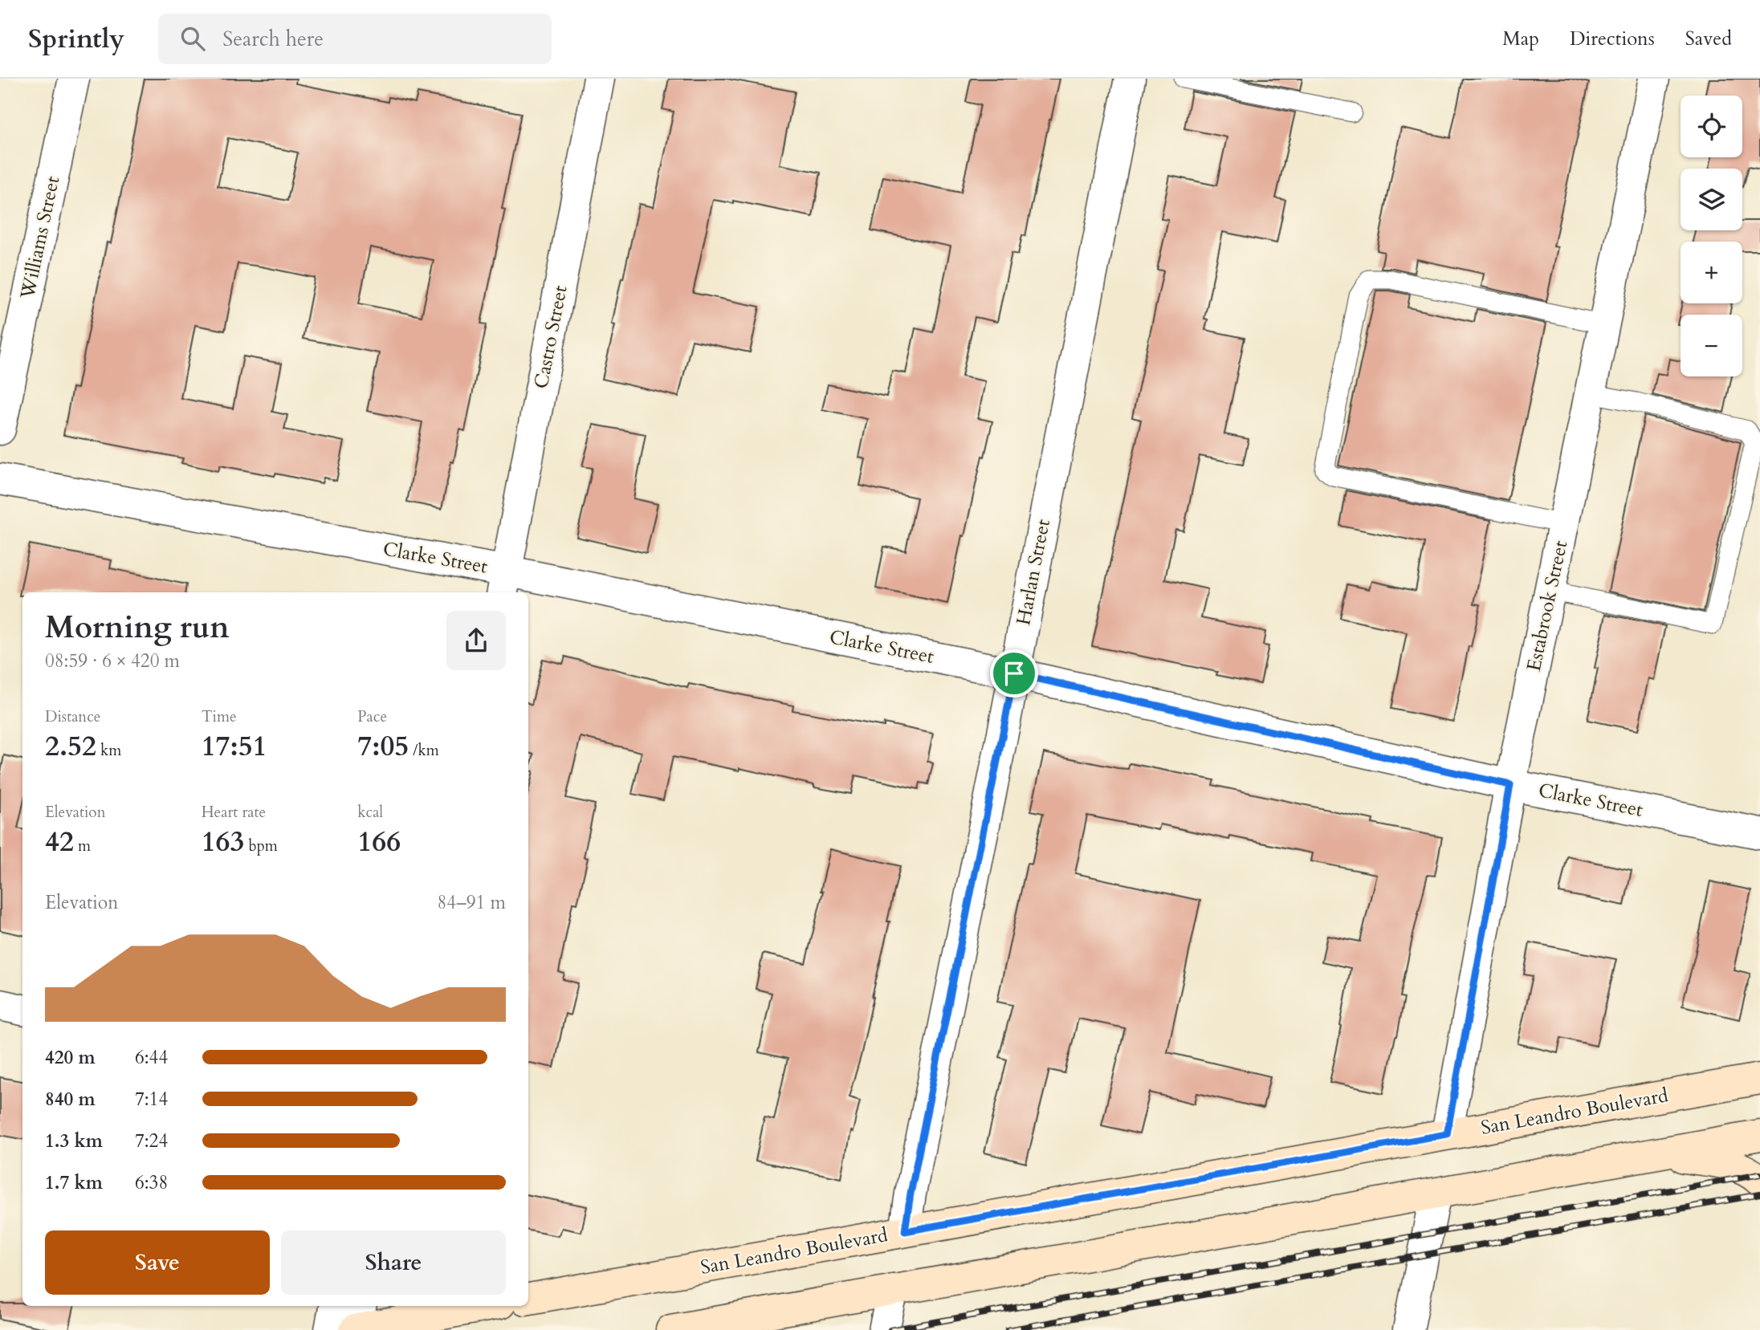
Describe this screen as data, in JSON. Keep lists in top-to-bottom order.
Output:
{
  "streets": {
    "main road": ["San Leandro Boulevard"],
    "street": [
      "Williams Street",
      "Castro Street",
      "Clarke Street",
      "Harlan Street",
      "Estabrook Street"
    ]
  },
  "crossings": [
    ["Castro Street", "Clarke Street"],
    ["Clarke Street", "Harlan Street"],
    ["Clarke Street", "Estabrook Street"],
    ["Harlan Street", "San Leandro Boulevard"],
    ["Estabrook Street", "San Leandro Boulevard"]
  ],
  "page": {
    "header": "Sprintly",
    "search": "Search here",
    "nav": ["Map", "Directions", "Saved"],
    "map_buttons": ["+", "−"],
    "heading": ["Morning run", "08:59 · 6 × 420 m"],
    "stats": [
      ["Distance", "2.52 km"],
      ["Time", "17:51"],
      ["Pace", "7:05 /km"],
      ["Elevation", "42 m"],
      ["Heart rate", "163 bpm"],
      ["kcal", "166"]
    ],
    "chart": ["Elevation", "84–91 m"],
    "list": [
      {
        "name": "420 m",
        "note": "6:44"
      },
      {
        "name": "840 m",
        "note": "7:14"
      },
      {
        "name": "1.3 km",
        "note": "7:24"
      },
      {
        "name": "1.7 km",
        "note": "6:38"
      }
    ],
    "buttons": ["Save", "Share"]
  }
}
